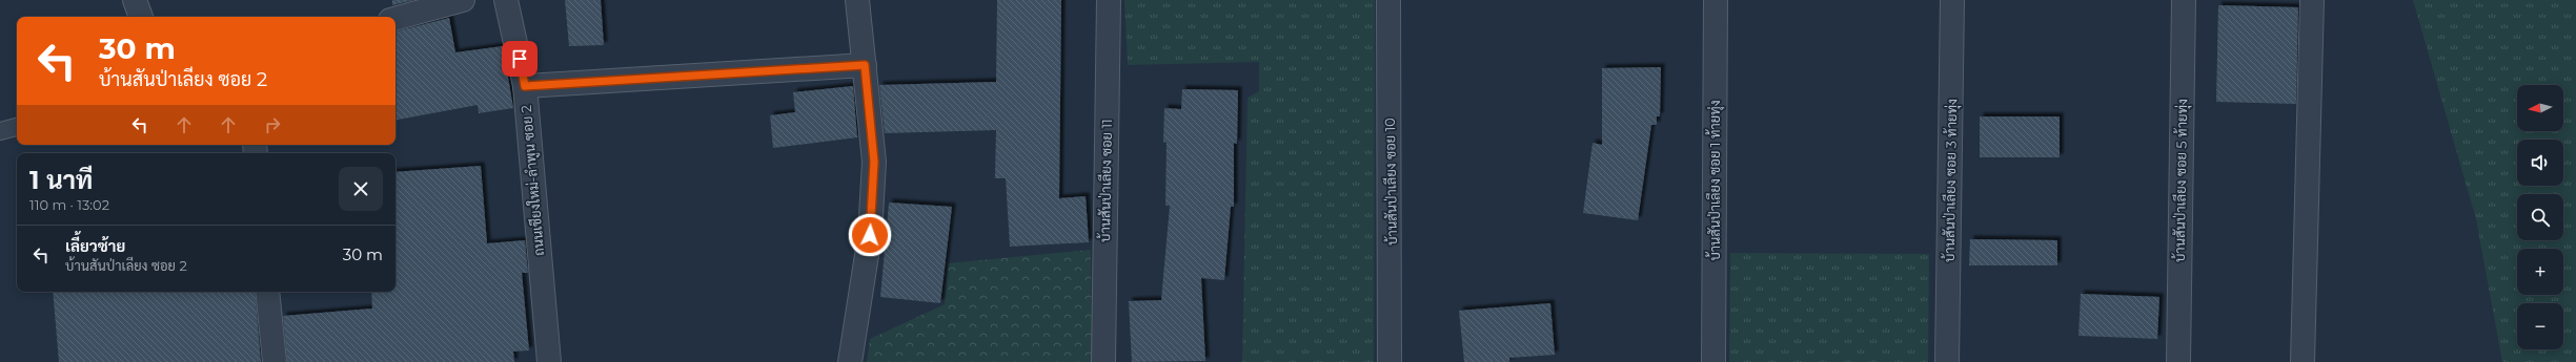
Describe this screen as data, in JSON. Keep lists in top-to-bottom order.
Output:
{
  "streets": {
    "street": [
      "ถนนเชียงใหม่-ลำพูน ซอย 2",
      "บ้านสันป่าเลียง ซอย 11",
      "บ้านสันป่าเลียง ซอย 1 ท้ายทุ่ง",
      "บ้านสันป่าเลียง ซอย 3 ท้ายทุ่ง",
      "บ้านสันป่าเลียง ซอย 5 ท้ายทุ่ง",
      "บ้านสันป่าเลียง ซอย 10"
    ]
  },
  "north": "left",
  "page": {
    "turn": ["30 m", "บ้านสันป่าเลียง ซอย 2"],
    "map_buttons": ["+", "−"],
    "heading": ["1 นาที", "110 m · 13:02"],
    "list": [
      {
        "name": "เลี้ยวซ้าย",
        "note": "บ้านสันป่าเลียง ซอย 2",
        "value": "30 m"
      }
    ]
  }
}
